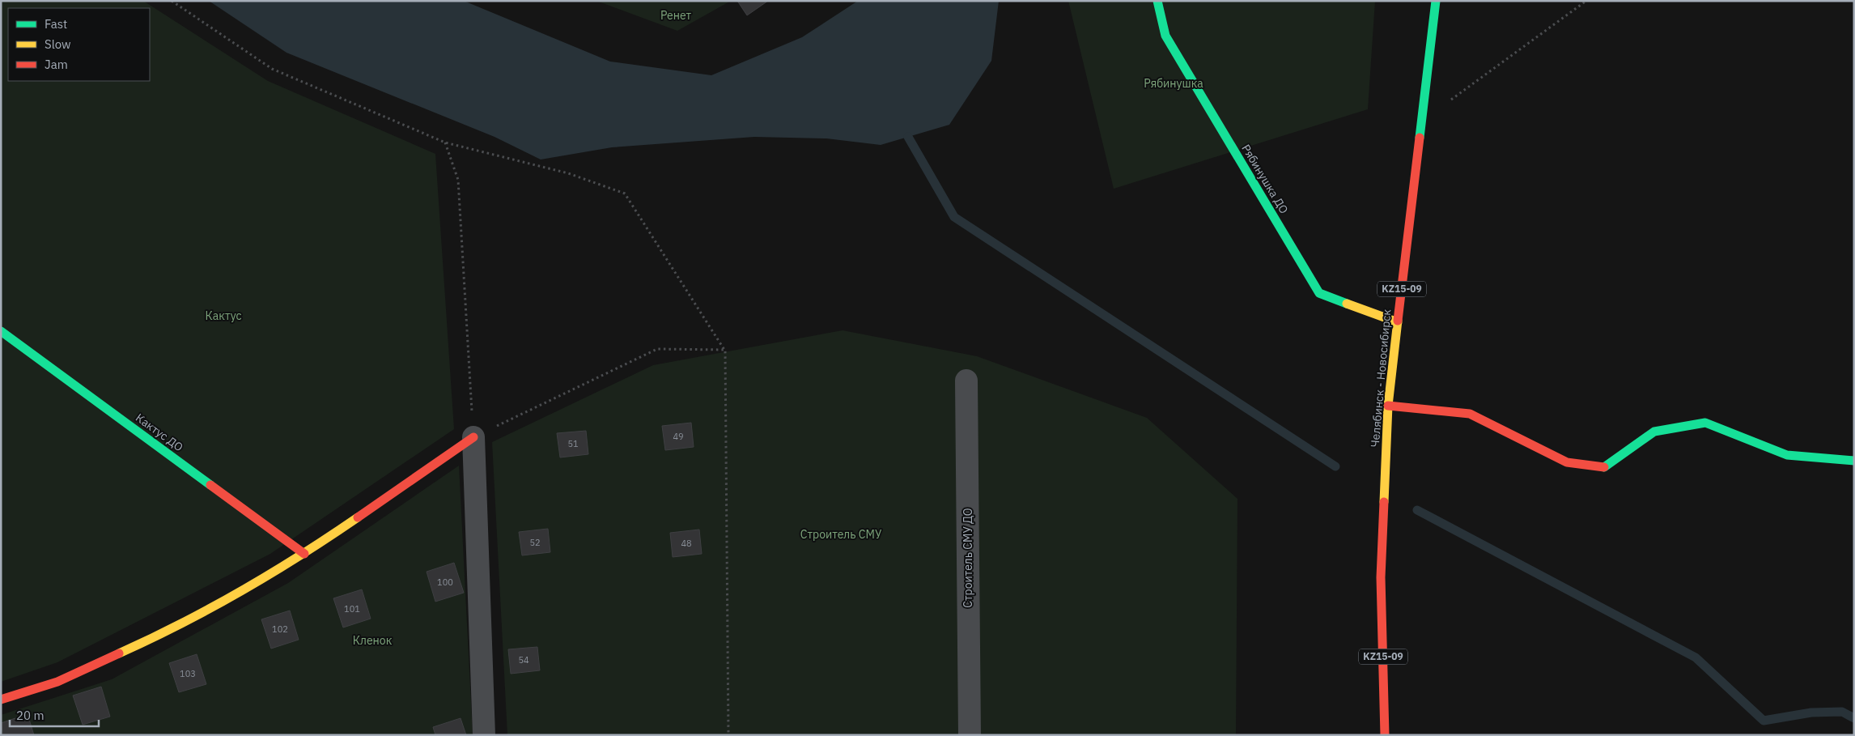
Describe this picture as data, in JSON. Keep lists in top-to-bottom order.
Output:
{
  "streets": {
    "main road": [
      "Рябинушка ДО",
      "KZ15-09",
      "Челябинск - Новосибирск",
      "Кактус ДО"
    ],
    "street": ["Строитель СМУ ДО"]
  },
  "crossings": [
    ["Рябинушка ДО", "Челябинск - Новосибирск"]
  ],
  "parks": [
    "Ренет",
    "Рябинушка",
    "Кактус",
    "Строитель СМУ",
    "Кленок"
  ],
  "house_numbers": [
    "49",
    "51",
    "52",
    "48",
    "100",
    "101",
    "102",
    "54",
    "103"
  ],
  "legend": ["Fast", "Slow", "Jam"],
  "scale_bar": "20 m"
}
